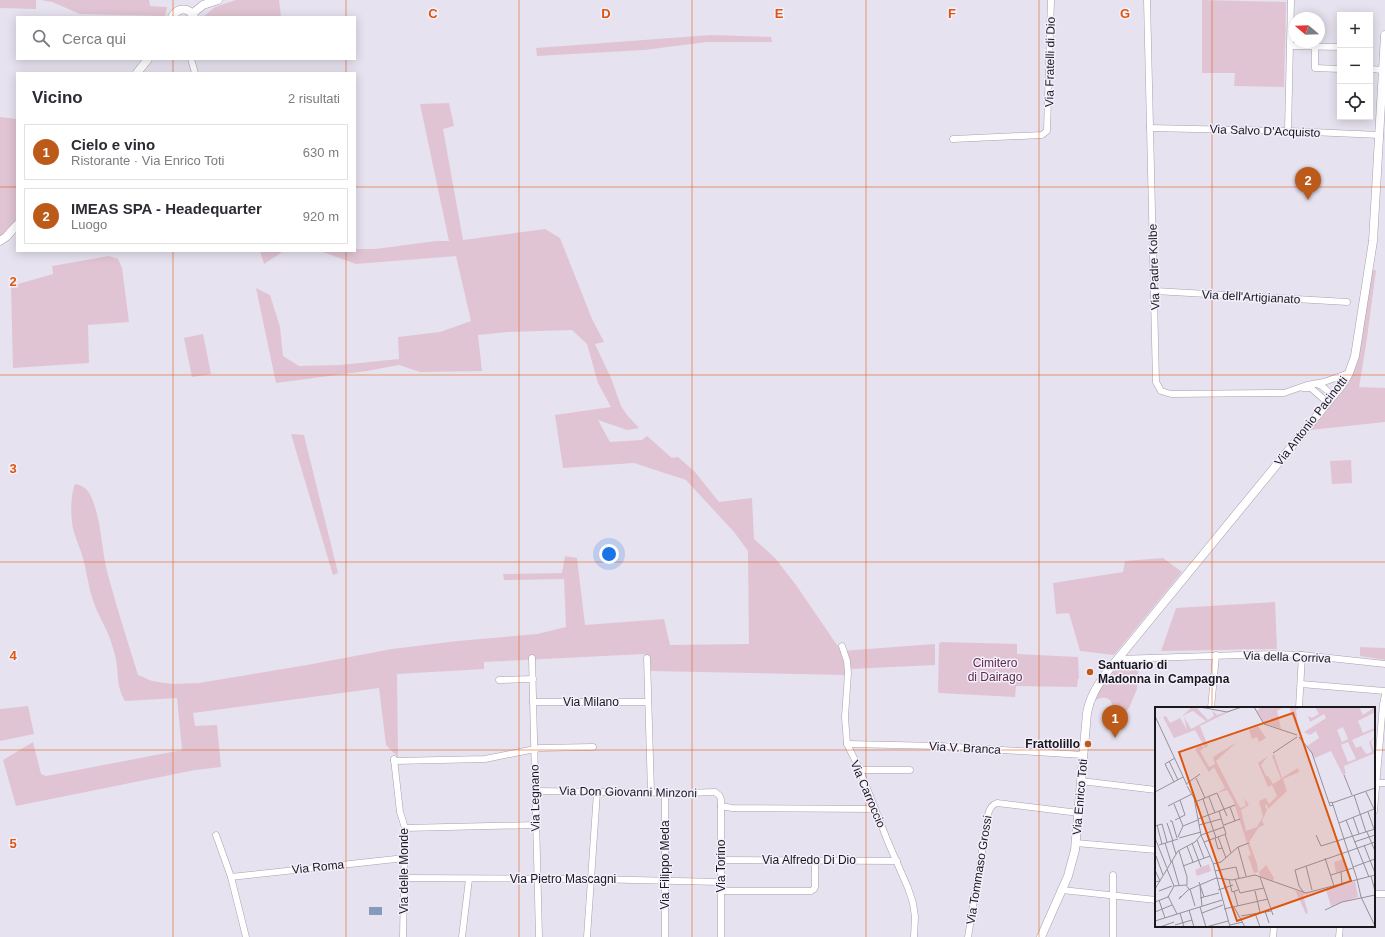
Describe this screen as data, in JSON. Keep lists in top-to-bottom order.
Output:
{
  "streets": {
    "street": [
      "Via Fratelli di Dio",
      "Via Salvo D'Acquisto",
      "Via Padre Kolbe",
      "Via dell'Artigianato",
      "Via Antonio Pacinotti",
      "Via della Corriva",
      "Via Milano",
      "Via V. Branca",
      "Via Don Giovanni Minzoni",
      "Via Carroccio",
      "Via Enrico Toti",
      "Via Legnano",
      "Via Alfredo Di Dio",
      "Via Filippo Meda",
      "Via Torino",
      "Via Roma",
      "Via Tommaso Grossi",
      "Via delle Monde",
      "Via Pietro Mascagni"
    ]
  },
  "crossings": [
    ["Via Salvo D'Acquisto", "Via Padre Kolbe"],
    ["Via Salvo D'Acquisto", "Via Antonio Pacinotti"],
    ["Via Padre Kolbe", "Via dell'Artigianato"],
    ["Via Padre Kolbe", "Via Antonio Pacinotti"],
    ["Via Antonio Pacinotti", "Via della Corriva"],
    ["Via Antonio Pacinotti", "Via Enrico Toti"],
    ["Via della Corriva", "Via Enrico Toti"],
    ["Via Milano", "Via Legnano"],
    ["Via V. Branca", "Via Carroccio"],
    ["Via V. Branca", "Via Enrico Toti"],
    ["Via Don Giovanni Minzoni", "Via Legnano"],
    ["Via Don Giovanni Minzoni", "Via Filippo Meda"],
    ["Via Don Giovanni Minzoni", "Via Torino"],
    ["Via Carroccio", "Via Alfredo Di Dio"],
    ["Via Enrico Toti", "Via Tommaso Grossi"],
    ["Via Legnano", "Via delle Monde"],
    ["Via Legnano", "Via Pietro Mascagni"],
    ["Via Alfredo Di Dio", "Via Torino"],
    ["Via Filippo Meda", "Via Pietro Mascagni"],
    ["Via Torino", "Via Pietro Mascagni"],
    ["Via Roma", "Via delle Monde"],
    ["Via delle Monde", "Via Pietro Mascagni"]
  ],
  "parks": ["Cimitero di Dairago"],
  "places": ["Santuario di Madonna in Campagna", "Frattolillo"],
  "north": "left",
  "page": {
    "map_buttons": ["+", "−"],
    "search": "Cerca qui",
    "heading": ["Vicino", "2 risultati"],
    "list": [
      {
        "mark": "1",
        "name": "Cielo e vino",
        "note": "Ristorante · Via Enrico Toti",
        "value": "630 m"
      },
      {
        "mark": "2",
        "name": "IMEAS SPA - Headequarter",
        "note": "Luogo",
        "value": "920 m"
      }
    ],
    "pins": ["2", "1"]
  },
  "grid": {
    "columns": [
      "C",
      "D",
      "E",
      "F",
      "G"
    ],
    "rows": [
      "2",
      "3",
      "4",
      "5"
    ]
  }
}
